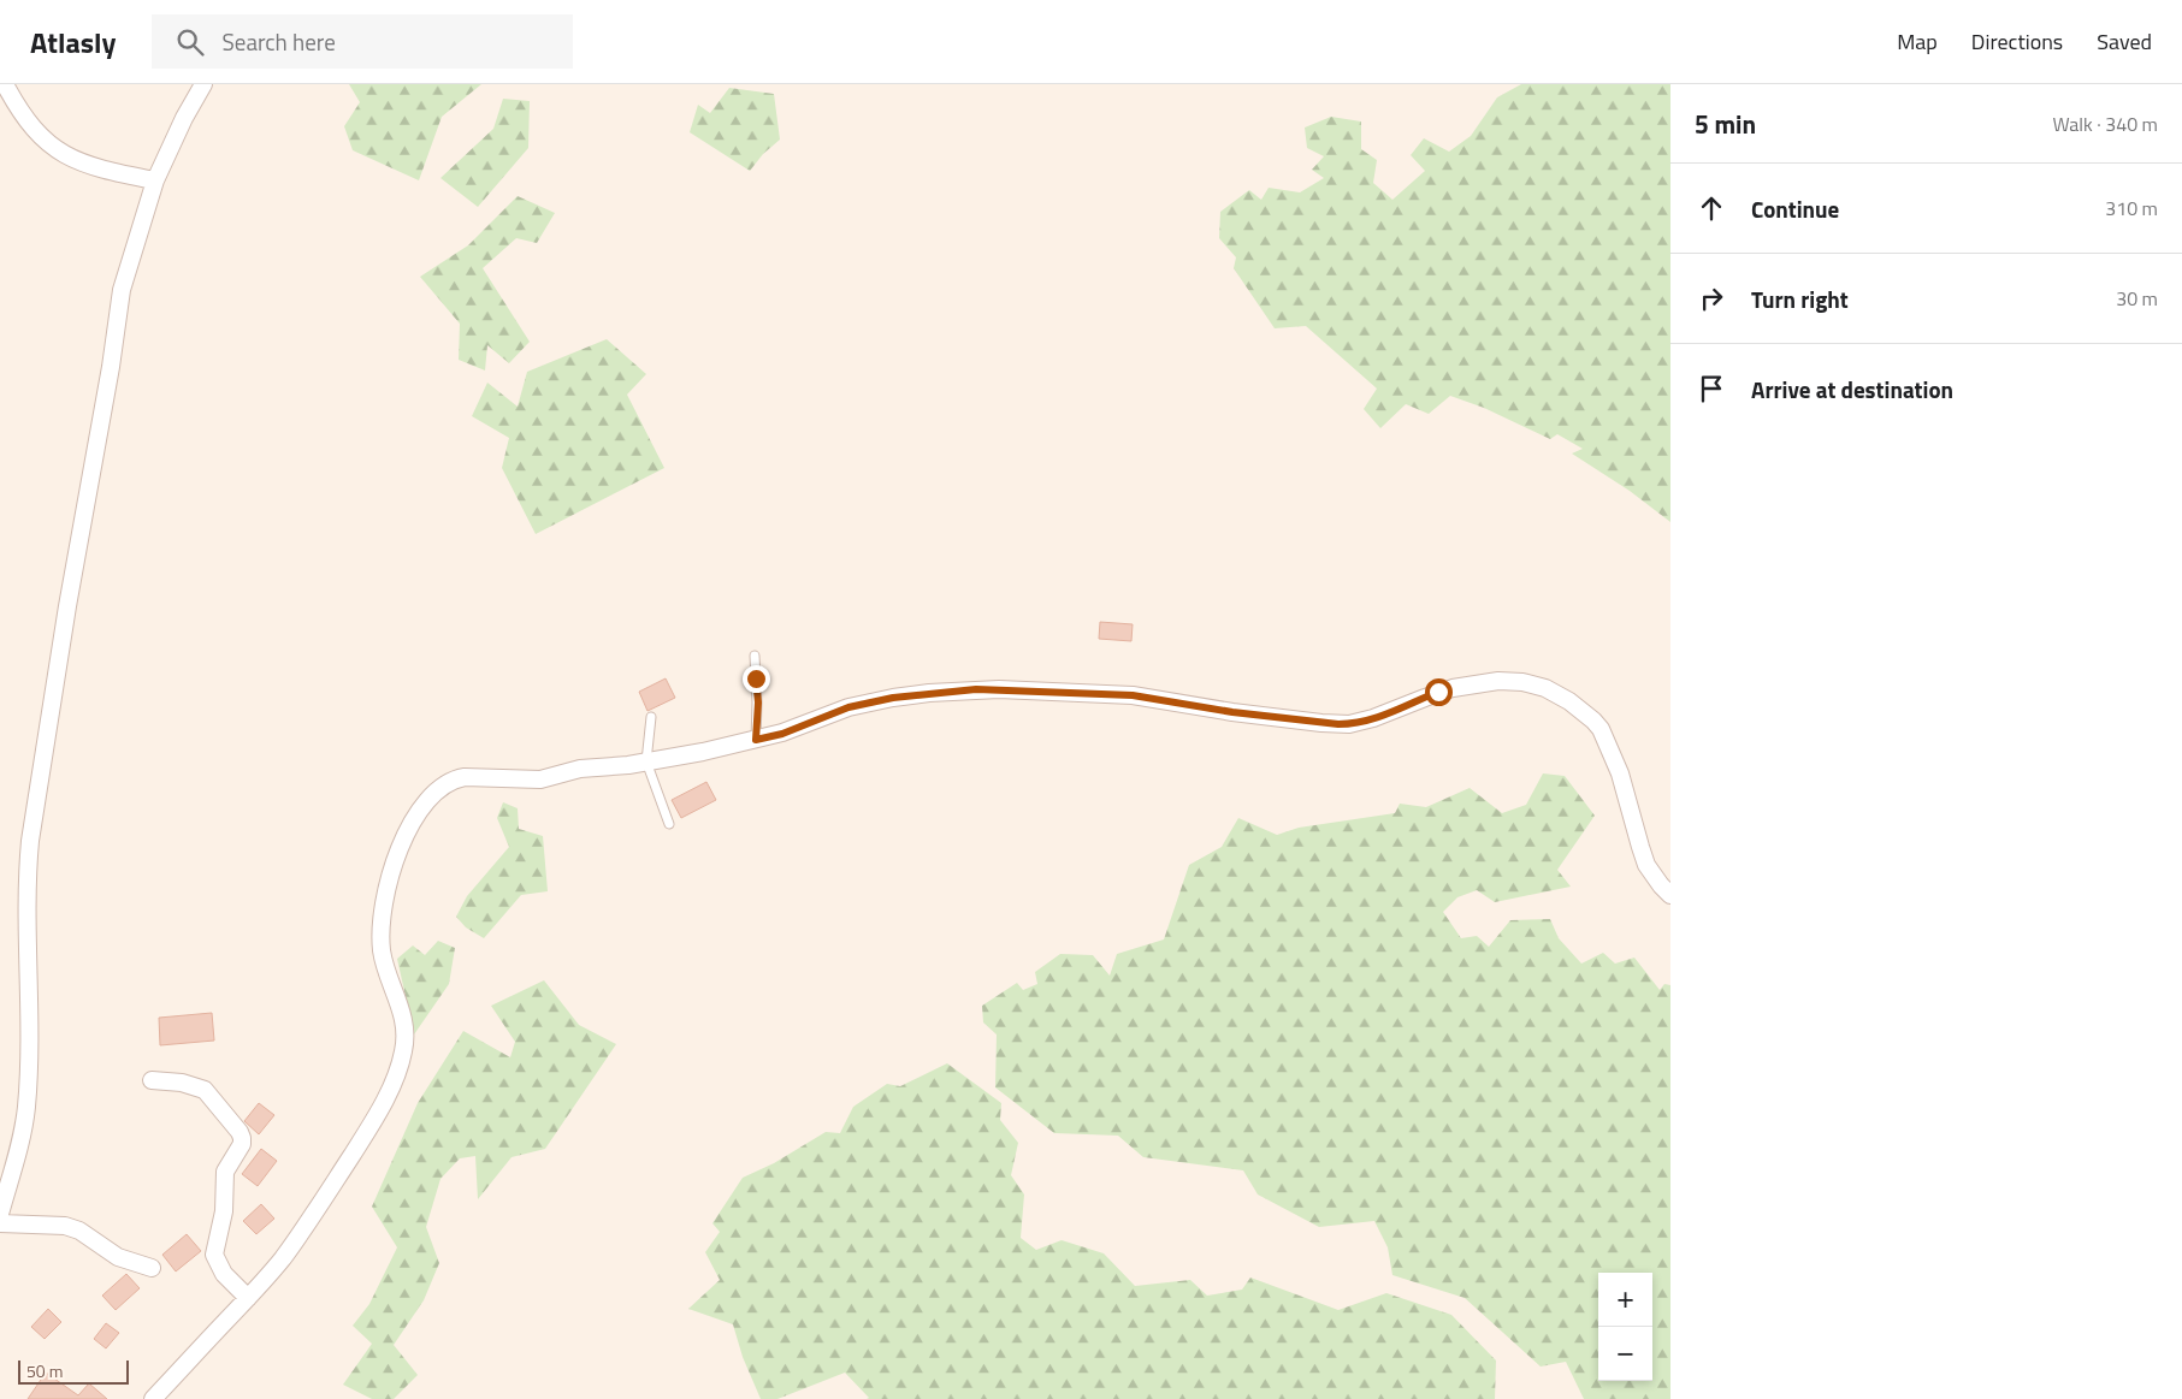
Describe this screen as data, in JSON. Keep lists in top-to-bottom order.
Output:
{
  "scale_bar": "50 m",
  "page": {
    "header": "Atlasly",
    "search": "Search here",
    "nav": ["Map", "Directions", "Saved"],
    "heading": ["5 min", "Walk · 340 m"],
    "list": [
      ["Continue", "310 m"],
      ["Turn right", "30 m"],
      "Arrive at destination"
    ],
    "map_buttons": ["+", "−"],
    "scale": "50 m"
  }
}
